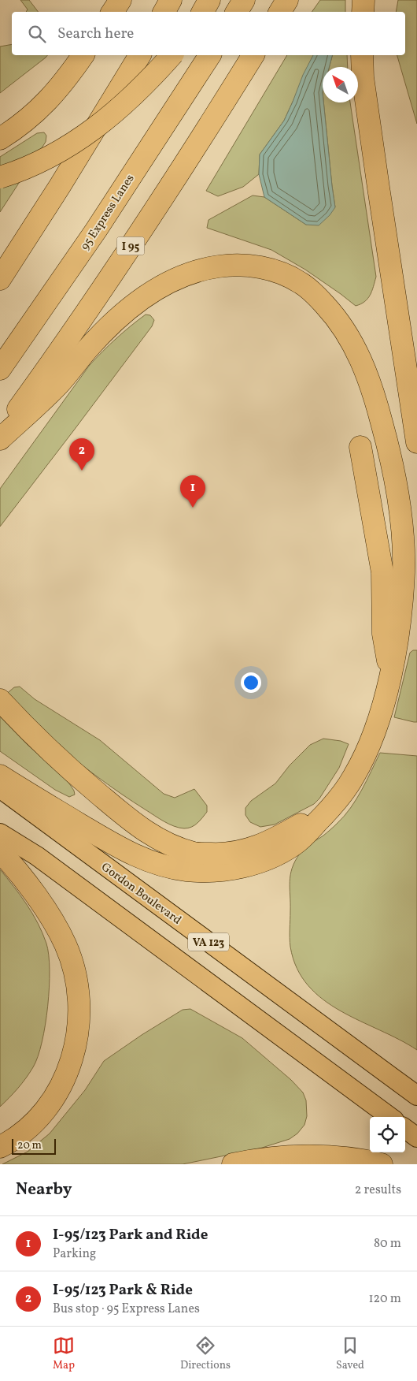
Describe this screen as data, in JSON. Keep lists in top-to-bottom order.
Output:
{
  "streets": {
    "highway": ["95 Express Lanes", "I 95"],
    "main road": ["Gordon Boulevard", "VA 123"]
  },
  "scale_bar": "20 m",
  "north": "top left",
  "page": {
    "search": "Search here",
    "pins": ["2", "1"],
    "scale": "20 m",
    "heading": ["Nearby", "2 results"],
    "list": [
      {
        "mark": "1",
        "name": "I-95/123 Park and Ride",
        "note": "Parking",
        "value": "80 m"
      },
      {
        "mark": "2",
        "name": "I-95/123 Park & Ride",
        "note": "Bus stop · 95 Express Lanes",
        "value": "120 m"
      }
    ],
    "nav": ["Map", "Directions", "Saved"]
  }
}
